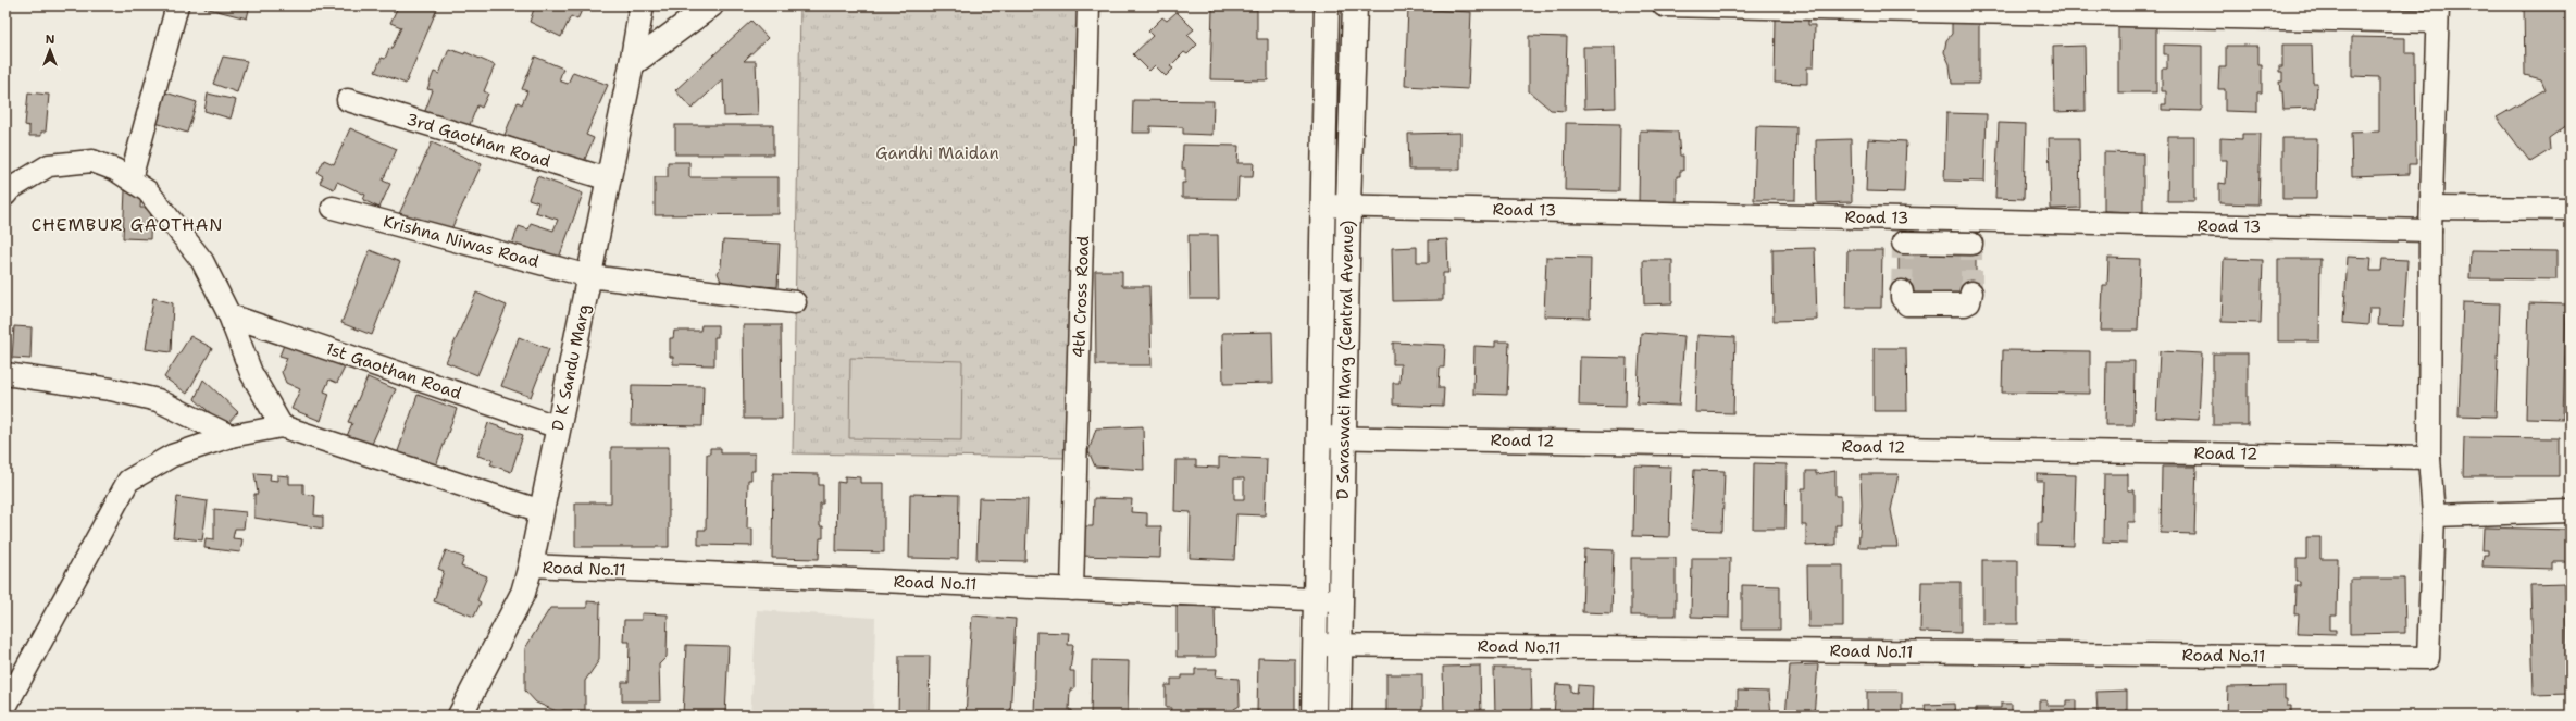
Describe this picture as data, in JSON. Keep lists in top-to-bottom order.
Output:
{
  "streets": {
    "main road": ["D Saraswati Marg (Central Avenue)", "D K Sandu Marg"],
    "street": [
      "3rd Gaothan Road",
      "Road 13",
      "Krishna Niwas Road",
      "4th Cross Road",
      "1st Gaothan Road",
      "Road 12",
      "Road No.11"
    ]
  },
  "crossings": [
    ["3rd Gaothan Road", "D K Sandu Marg"],
    ["Road 13", "D Saraswati Marg (Central Avenue)"],
    ["Krishna Niwas Road", "D K Sandu Marg"],
    ["4th Cross Road", "Road No.11"],
    ["D Saraswati Marg (Central Avenue)", "Road 12"],
    ["D Saraswati Marg (Central Avenue)", "Road No.11"],
    ["D K Sandu Marg", "1st Gaothan Road"],
    ["D K Sandu Marg", "Road No.11"]
  ],
  "districts": ["CHEMBUR GAOTHAN"],
  "parks": ["Gandhi Maidan"],
  "north": "top"
}
